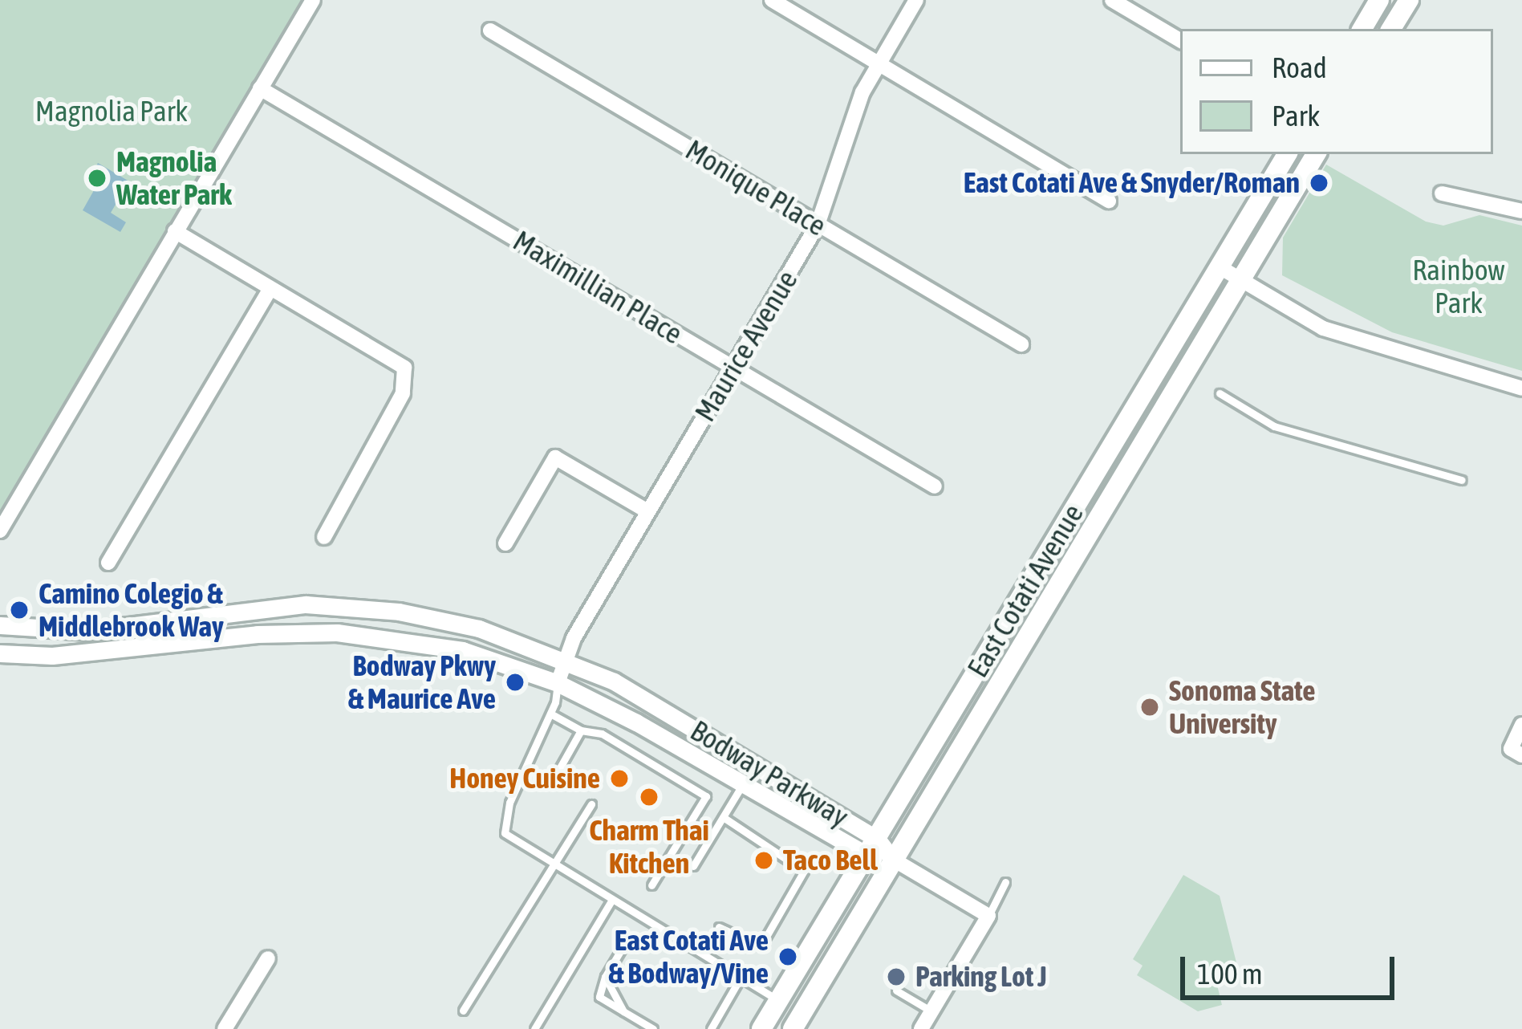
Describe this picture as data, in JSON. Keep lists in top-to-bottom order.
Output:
{
  "streets": {
    "main road": ["East Cotati Avenue"],
    "street": [
      "Monique Place",
      "Maximillian Place",
      "Maurice Avenue",
      "Bodway Parkway"
    ]
  },
  "crossings": [
    ["Monique Place", "Maurice Avenue"],
    ["Maximillian Place", "Maurice Avenue"],
    ["Maurice Avenue", "Bodway Parkway"],
    ["East Cotati Avenue", "Bodway Parkway"]
  ],
  "parks": ["Magnolia Park", "Rainbow Park"],
  "places": [
    "Magnolia Water Park",
    "East Cotati Ave & Snyder/Roman",
    "Camino Colegio & Middlebrook Way",
    "Bodway Pkwy & Maurice Ave",
    "Sonoma State University",
    "Honey Cuisine",
    "Charm Thai Kitchen",
    "Taco Bell",
    "East Cotati Ave & Bodway/Vine",
    "Parking Lot J"
  ],
  "legend": ["Road", "Park"],
  "scale_bar": "100 m"
}
